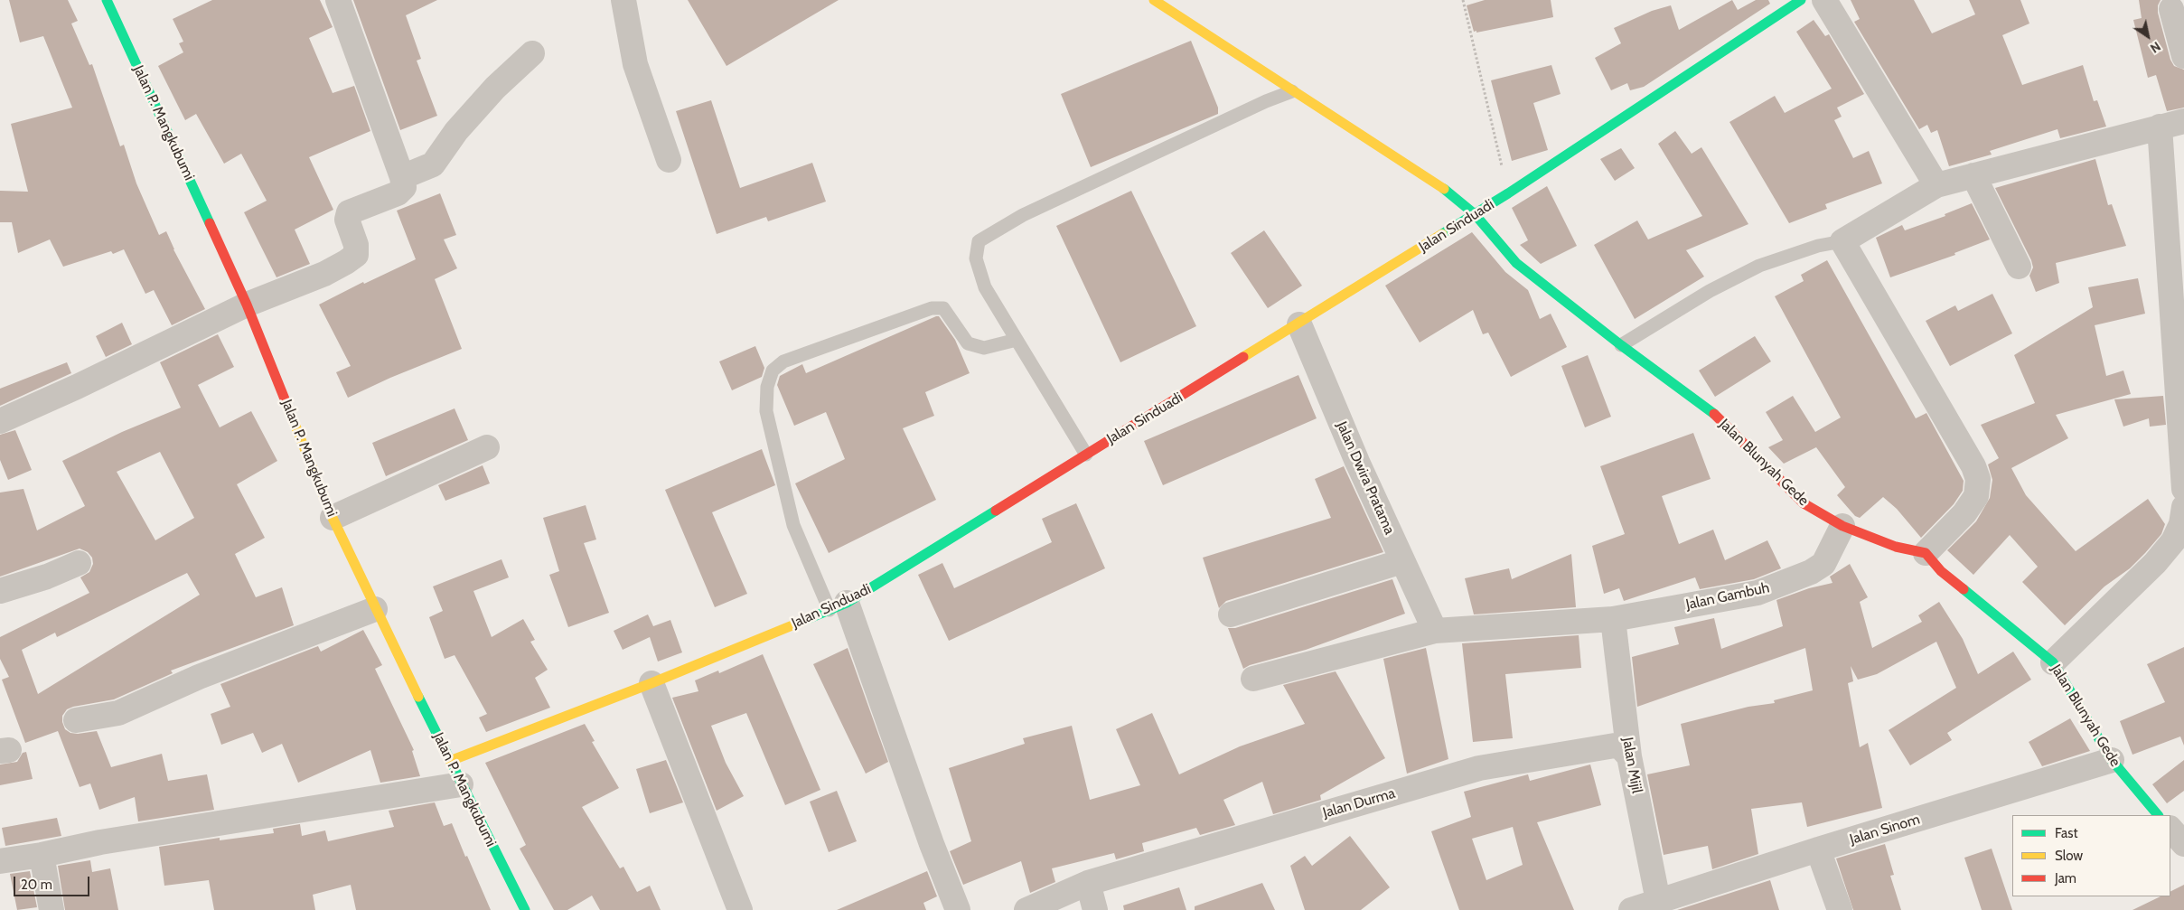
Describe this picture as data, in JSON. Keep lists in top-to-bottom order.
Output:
{
  "streets": {
    "street": [
      "Jalan P. Mangkubumi",
      "Jalan Sinduadi",
      "Jalan Blunyah Gede",
      "Jalan Dwira Pratama",
      "Jalan Gambuh",
      "Jalan Mijil",
      "Jalan Durma",
      "Jalan Sinom"
    ]
  },
  "crossings": [
    ["Jalan P. Mangkubumi", "Jalan Sinduadi"],
    ["Jalan Sinduadi", "Jalan Blunyah Gede"],
    ["Jalan Sinduadi", "Jalan Dwira Pratama"],
    ["Jalan Blunyah Gede", "Jalan Gambuh"],
    ["Jalan Blunyah Gede", "Jalan Sinom"],
    ["Jalan Dwira Pratama", "Jalan Gambuh"],
    ["Jalan Gambuh", "Jalan Mijil"],
    ["Jalan Mijil", "Jalan Durma"],
    ["Jalan Mijil", "Jalan Sinom"]
  ],
  "legend": ["Fast", "Slow", "Jam"],
  "scale_bar": "20 m",
  "north": "bottom right"
}
